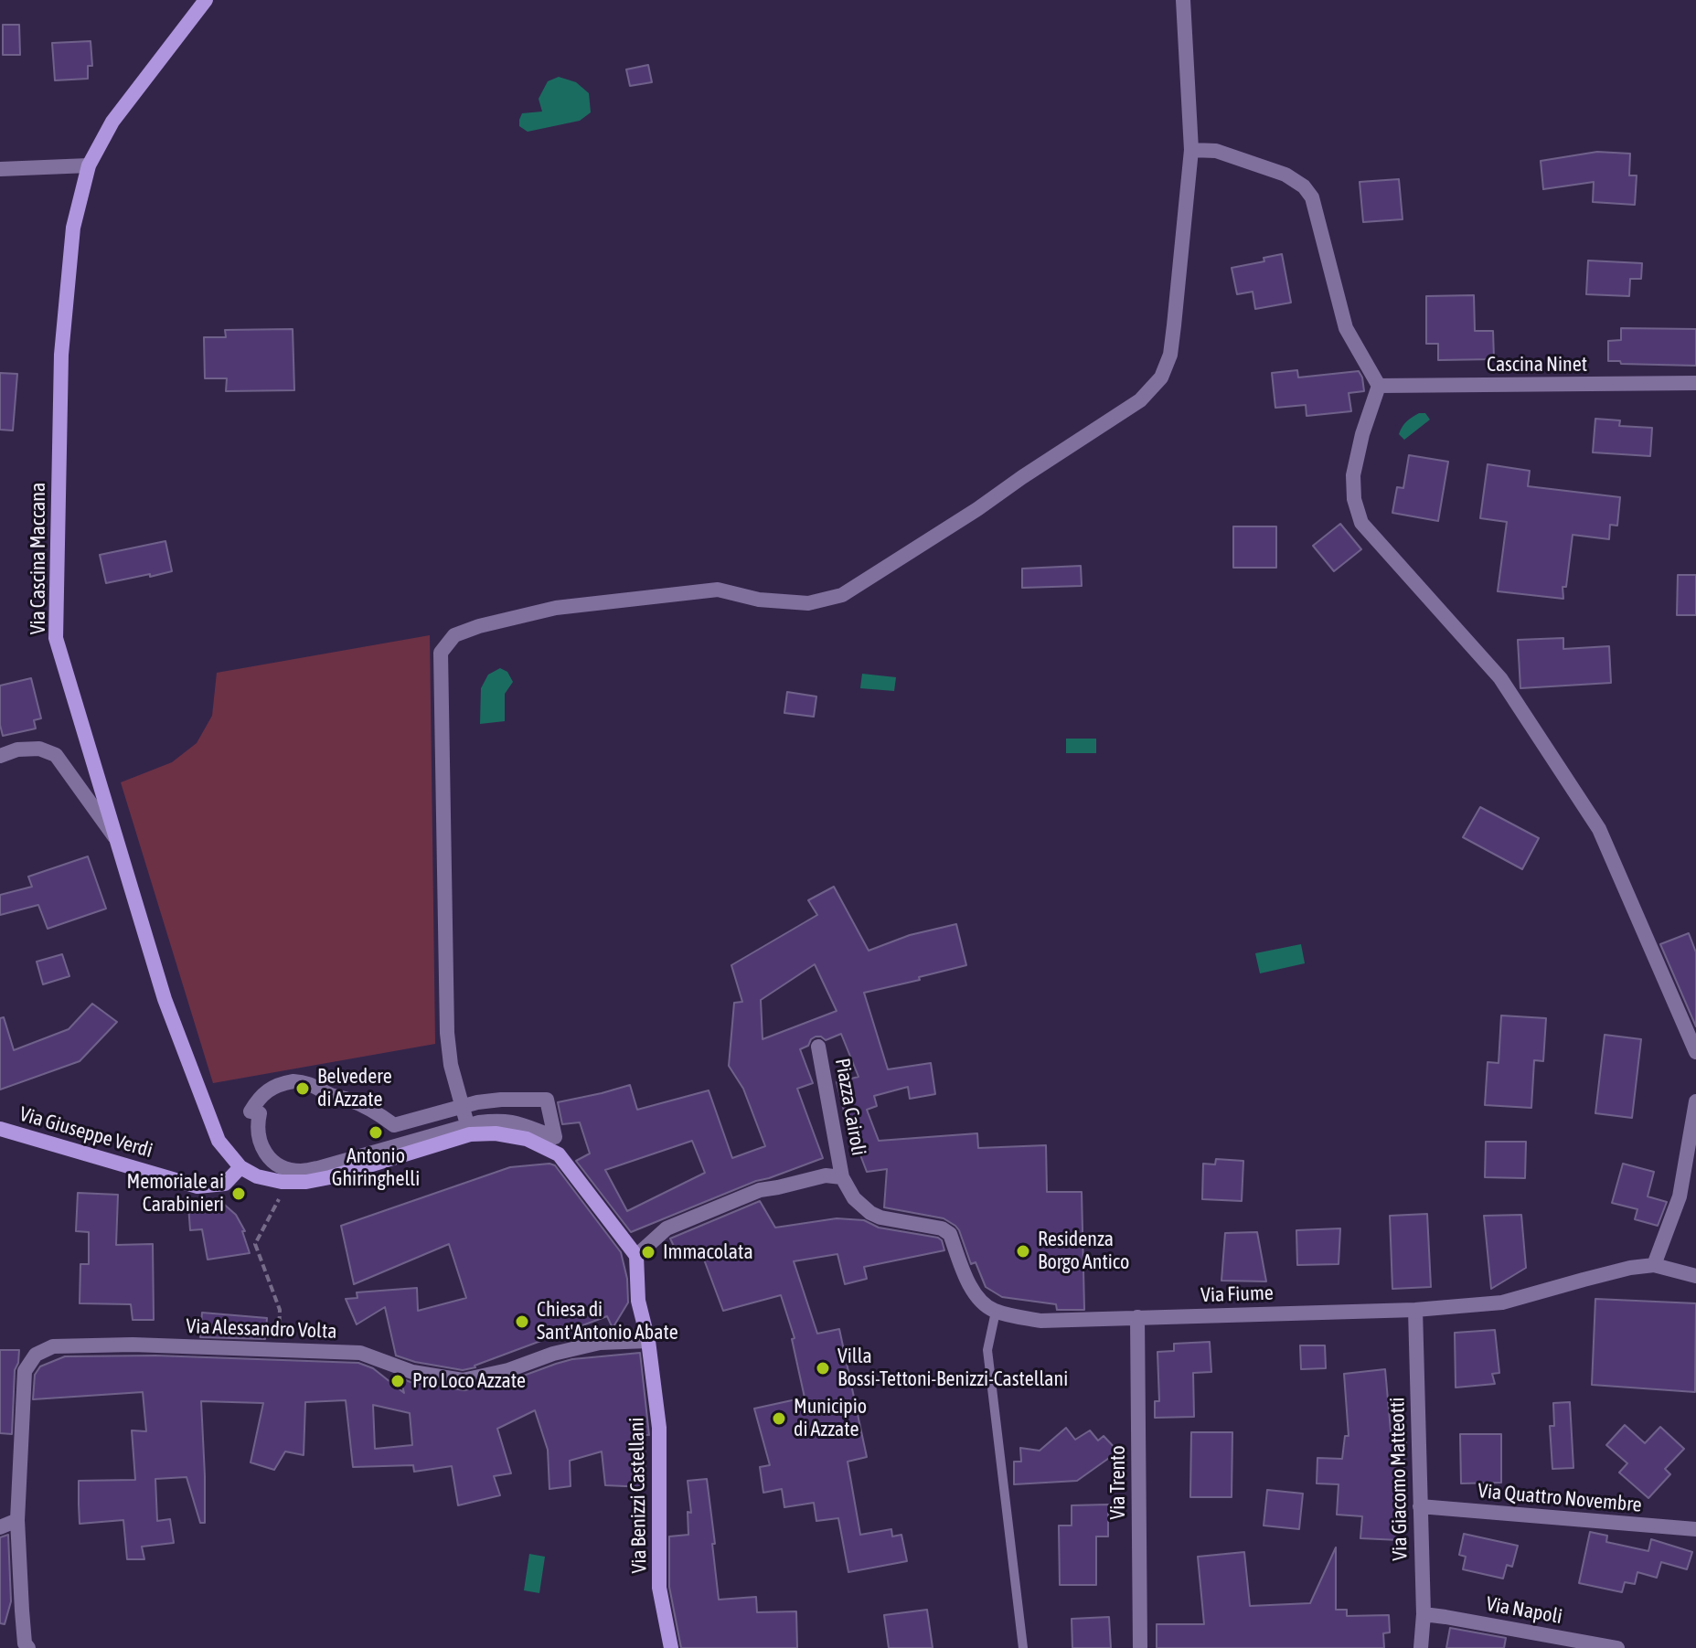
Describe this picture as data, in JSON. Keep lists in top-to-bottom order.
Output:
{
  "streets": {
    "street": [
      "Cascina Ninet",
      "Via Cascina Maccana",
      "Piazza Cairoli",
      "Via Giuseppe Verdi",
      "Via Fiume",
      "Via Alessandro Volta",
      "Via Giacomo Matteotti",
      "Via Trento",
      "Via Benizzi Castellani",
      "Via Quattro Novembre",
      "Via Napoli"
    ]
  },
  "crossings": [
    ["Via Cascina Maccana", "Via Giuseppe Verdi"],
    ["Piazza Cairoli", "Via Benizzi Castellani"],
    ["Via Fiume", "Via Giacomo Matteotti"],
    ["Via Fiume", "Via Trento"],
    ["Via Alessandro Volta", "Via Benizzi Castellani"],
    ["Via Giacomo Matteotti", "Via Quattro Novembre"],
    ["Via Giacomo Matteotti", "Via Napoli"]
  ],
  "places": [
    "Belvedere di Azzate",
    "Antonio Ghiringhelli",
    "Memoriale ai Carabinieri",
    "Residenza Borgo Antico",
    "Immacolata",
    "Chiesa di Sant'Antonio Abate",
    "Villa Bossi-Tettoni-Benizzi-Castellani",
    "Pro Loco Azzate",
    "Municipio di Azzate"
  ]
}
